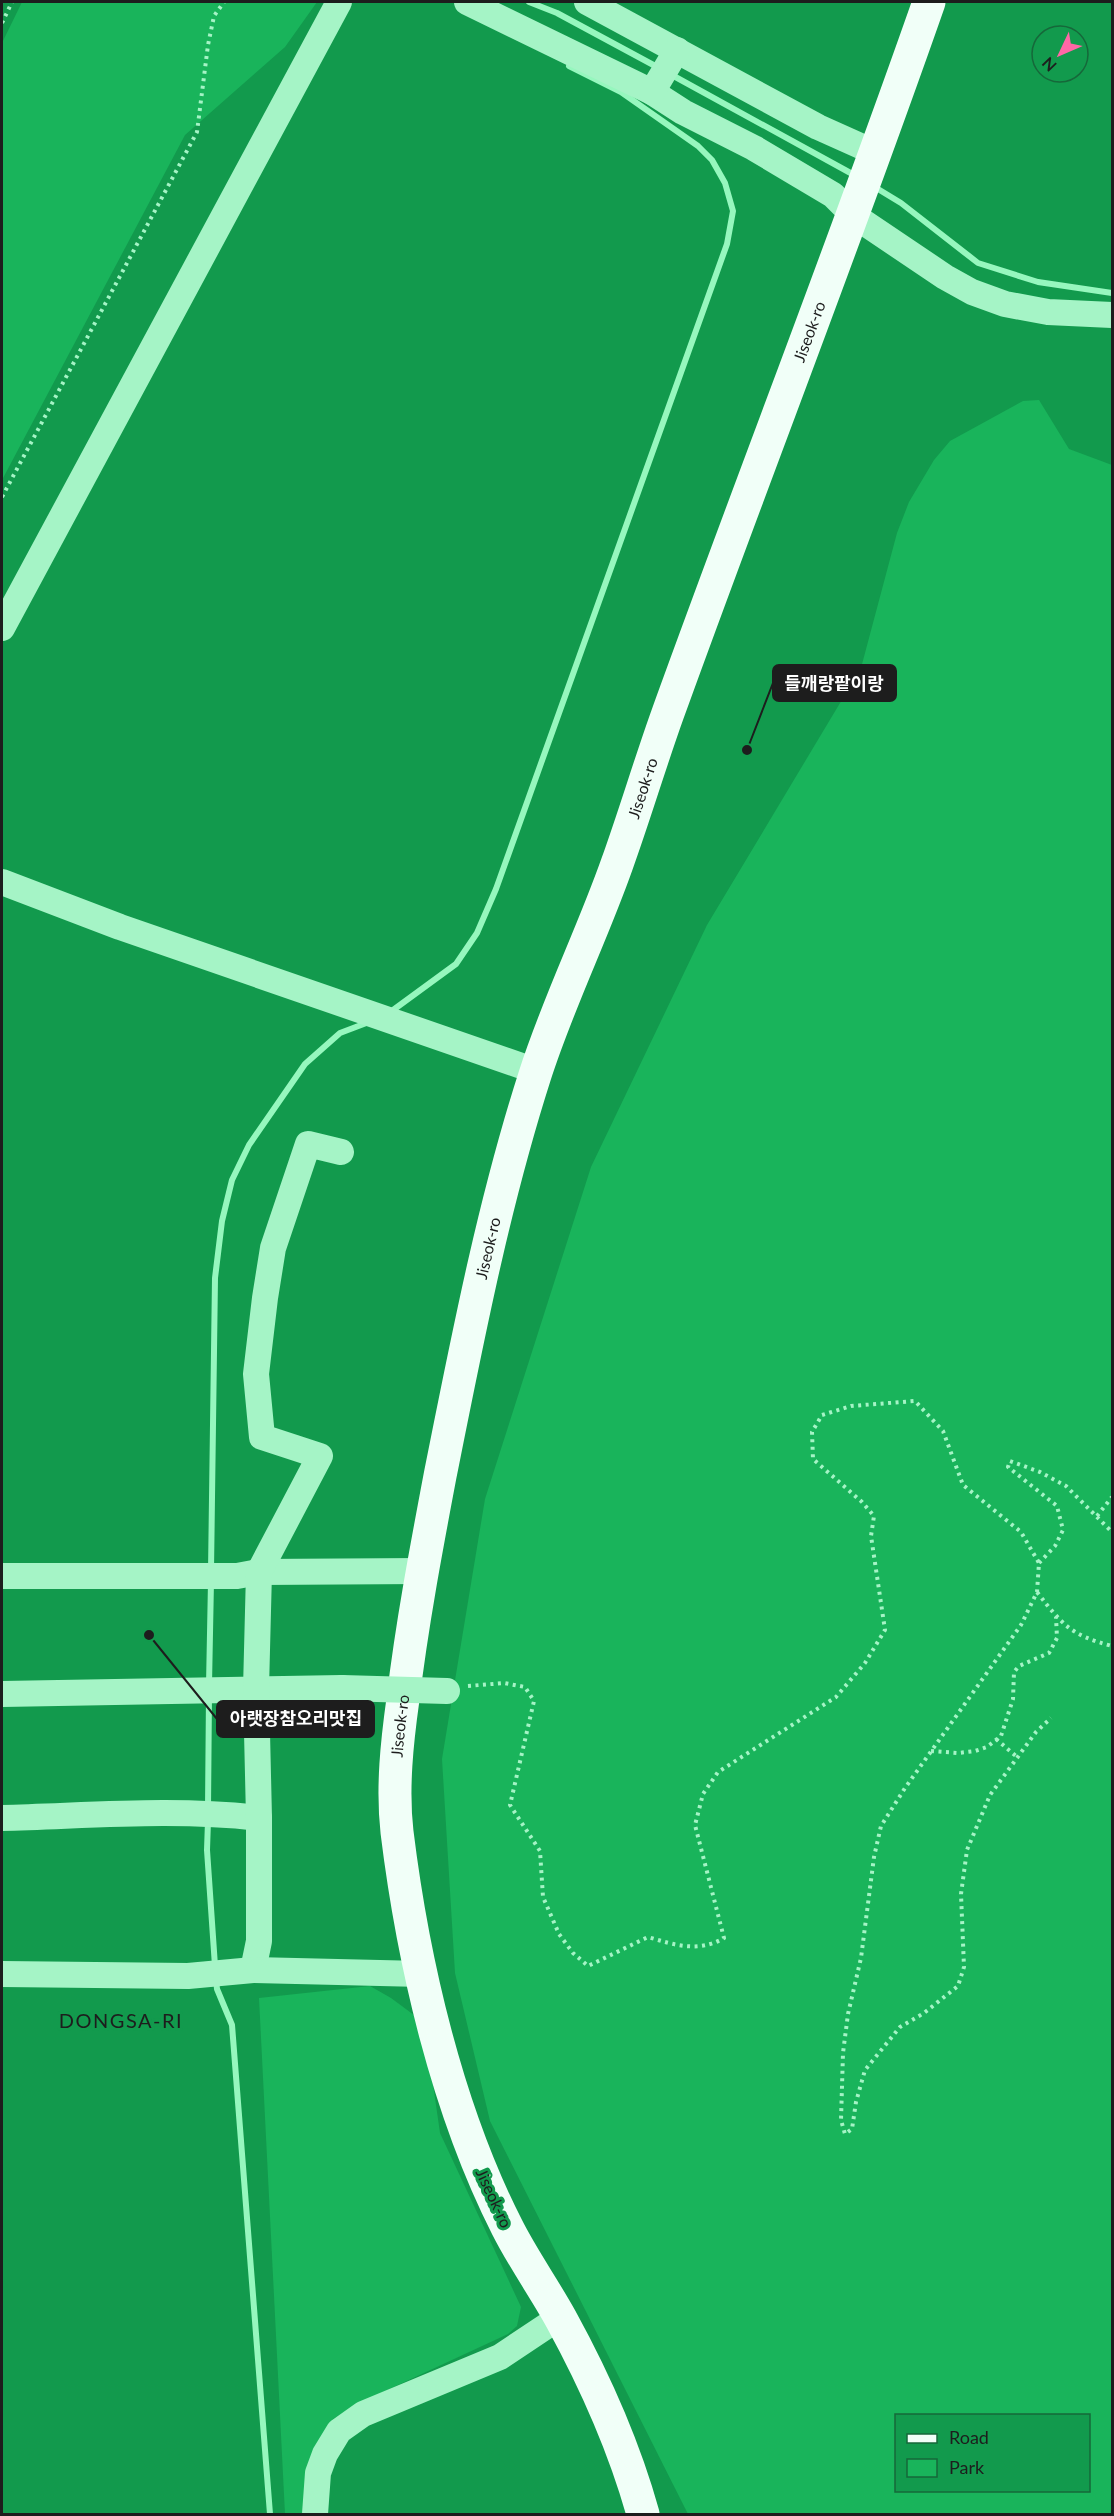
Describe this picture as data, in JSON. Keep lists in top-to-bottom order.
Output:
{
  "streets": {
    "main road": ["Jiseok-ro"]
  },
  "districts": ["DONGSA-RI"],
  "places": ["들깨랑팥이랑", "아랫장참오리맛집"],
  "legend": ["Road", "Park"],
  "north": "bottom left"
}
